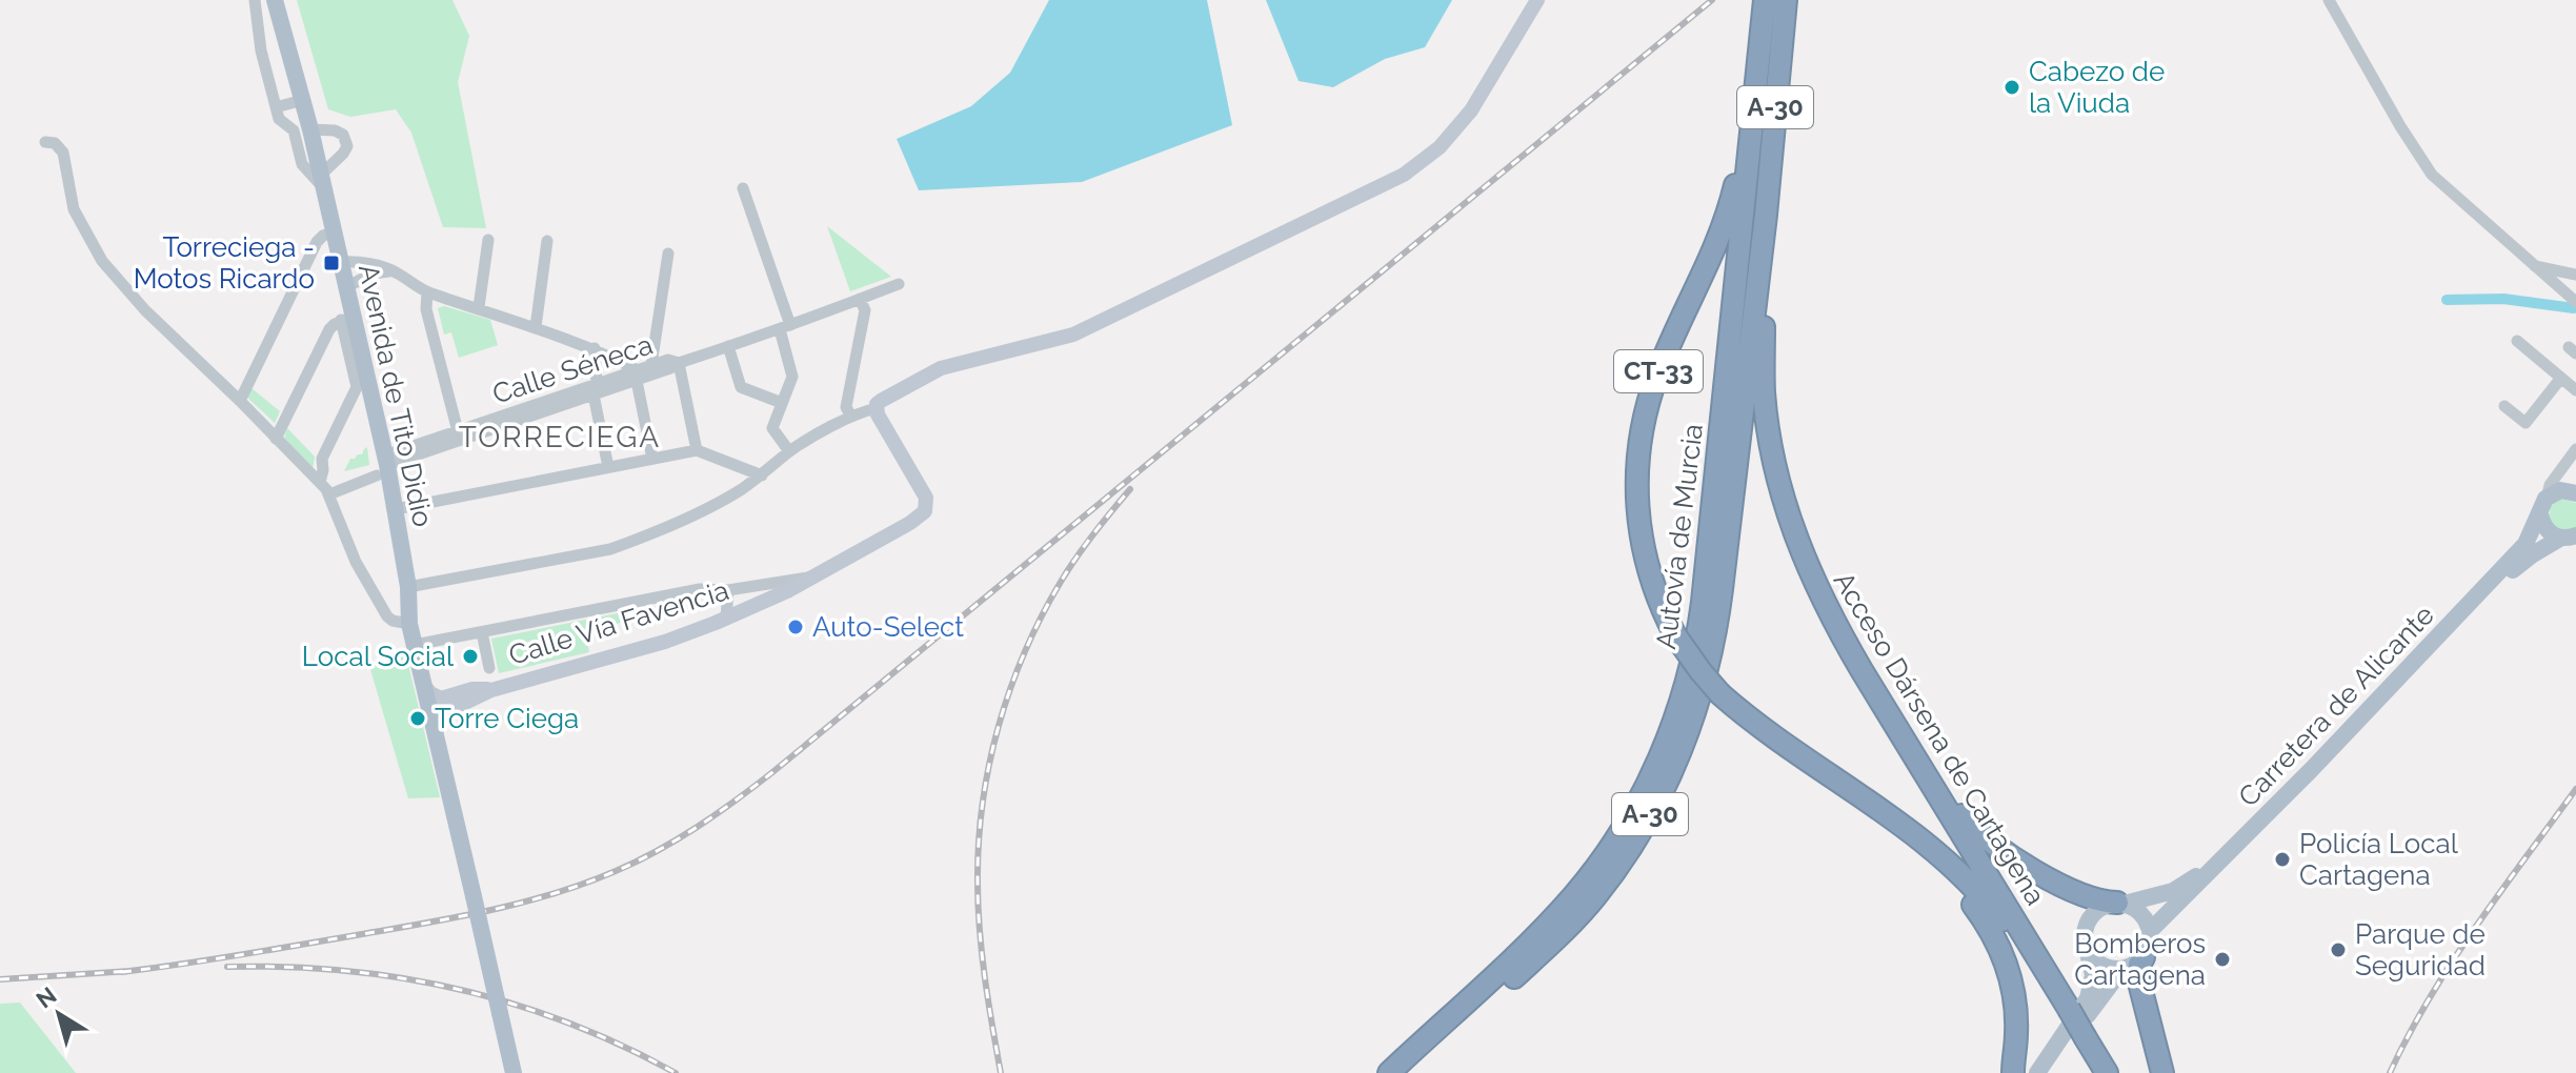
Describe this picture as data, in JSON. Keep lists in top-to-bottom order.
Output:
{
  "streets": {
    "highway": [
      "A-30",
      "CT-33",
      "Autovía de Murcia",
      "Acceso Dársena de Cartagena"
    ],
    "main road": ["Avenida de Tito Didio", "Calle Vía Favencia", "Carretera de Alicante"],
    "street": ["Calle Séneca"]
  },
  "crossings": [
    ["Calle Séneca", "Avenida de Tito Didio"],
    ["Avenida de Tito Didio", "Calle Vía Favencia"],
    ["Autovía de Murcia", "Acceso Dársena de Cartagena"]
  ],
  "districts": ["TORRECIEGA"],
  "places": {
    "other": [
      "Cabezo de la Viuda",
      "Auto-Select",
      "Local Social",
      "Torre Ciega",
      "Policía Local Cartagena",
      "Parque de Seguridad",
      "Bomberos Cartagena"
    ],
    "transit": ["Torreciega - Motos Ricardo"]
  },
  "north": "top left"
}
